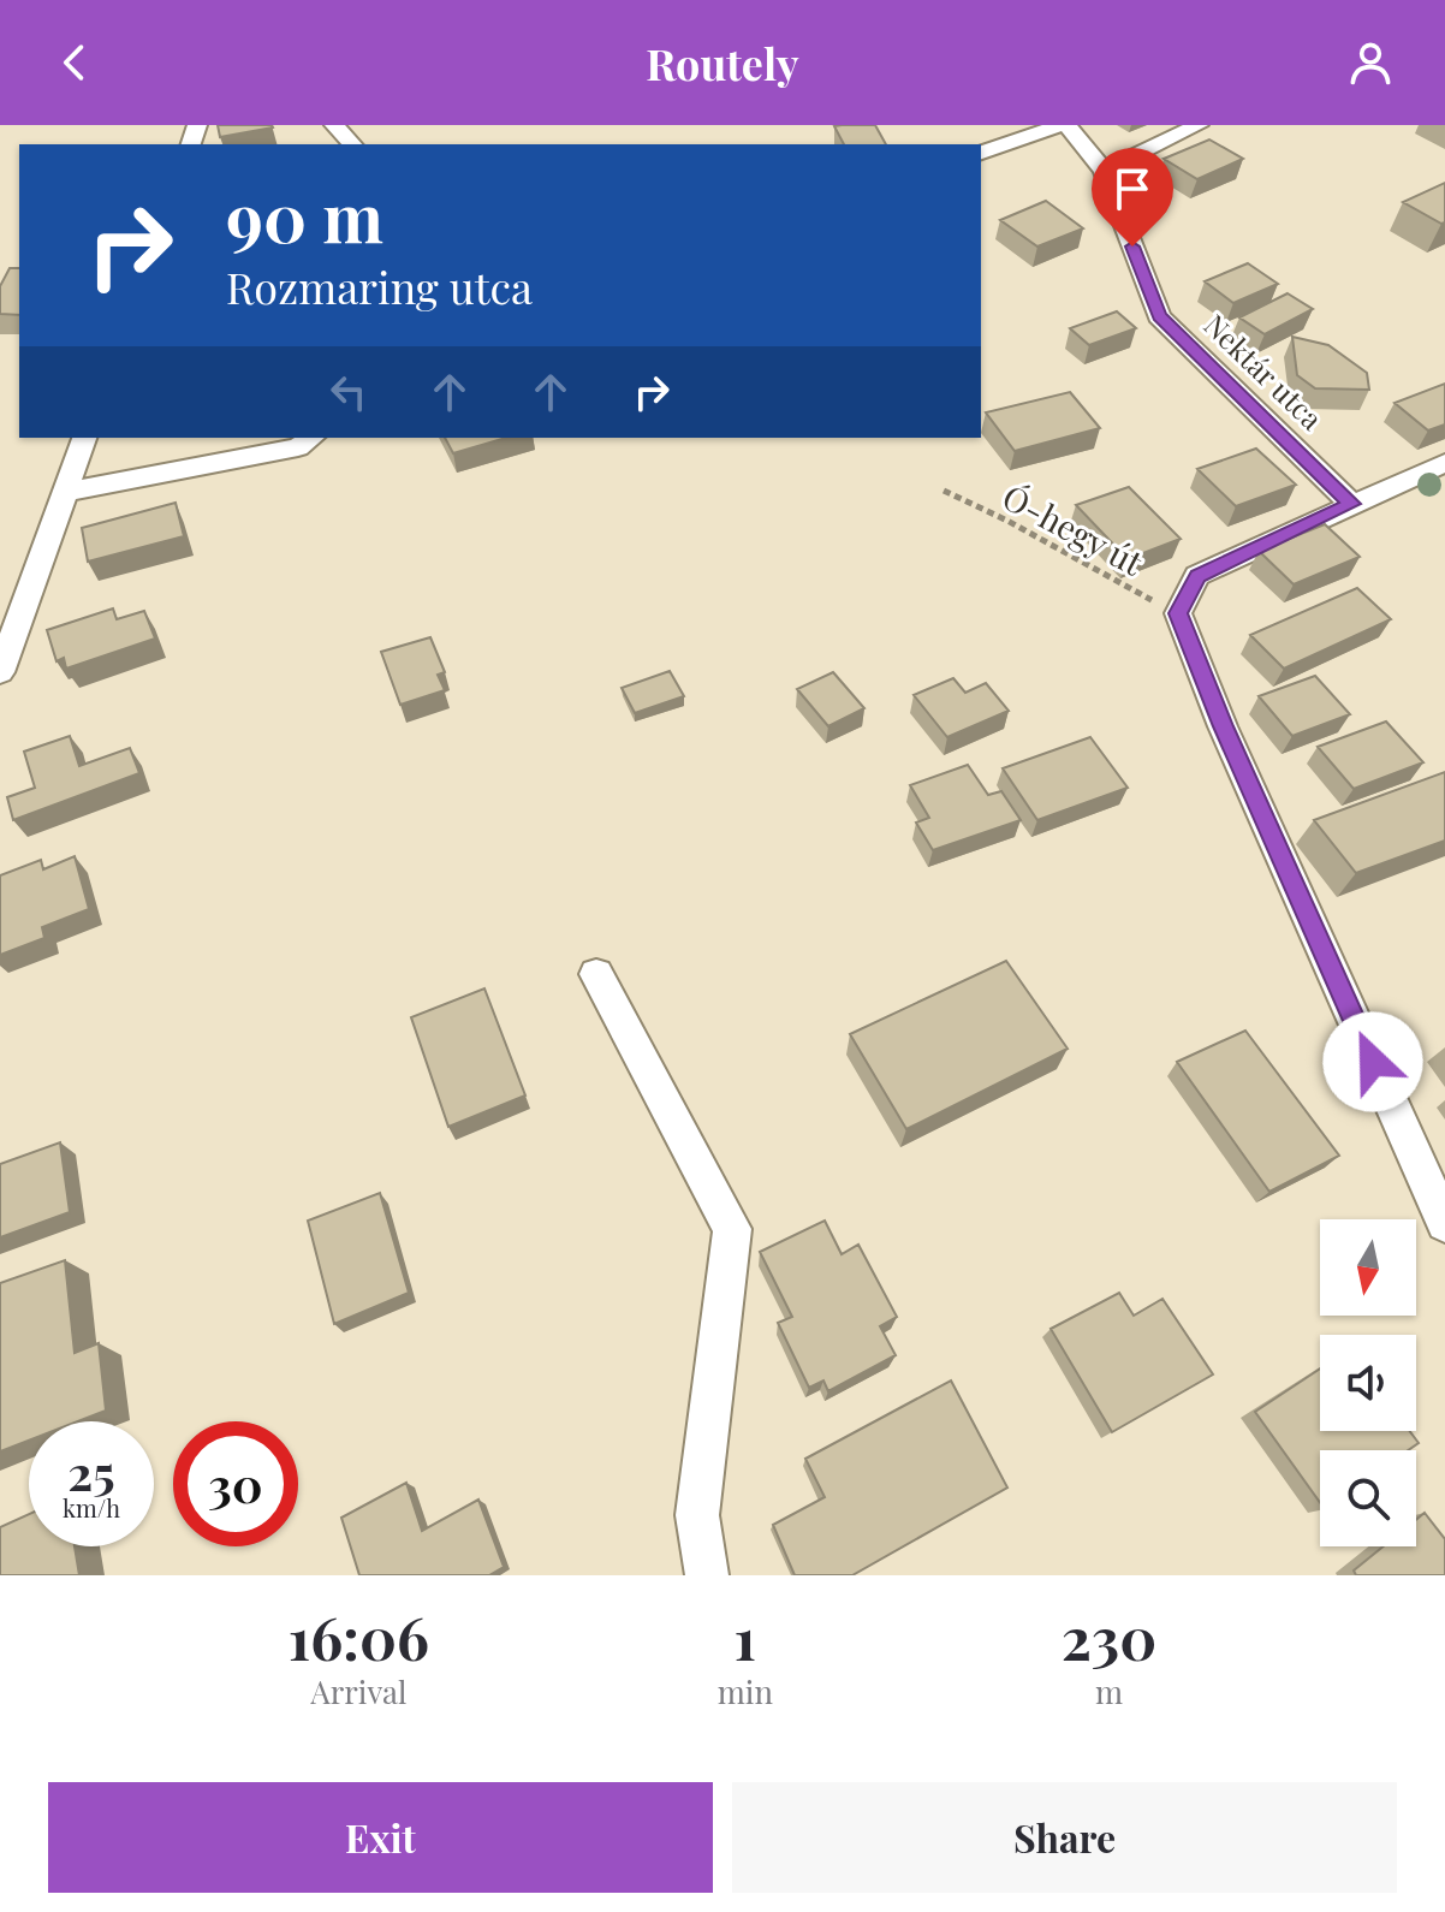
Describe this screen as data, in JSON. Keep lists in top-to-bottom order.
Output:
{
  "streets": {
    "street": ["Nektár utca"],
    "path": ["Ó-hegy út"]
  },
  "north": "bottom",
  "page": {
    "header": "Routely",
    "turn": ["90 m", "Rozmaring utca"],
    "speed": "25 km/h",
    "limit": "30",
    "eta": [
      "16:06",
      "Arrival",
      "1",
      "min",
      "230",
      "m"
    ],
    "buttons": ["Exit", "Share"]
  }
}
